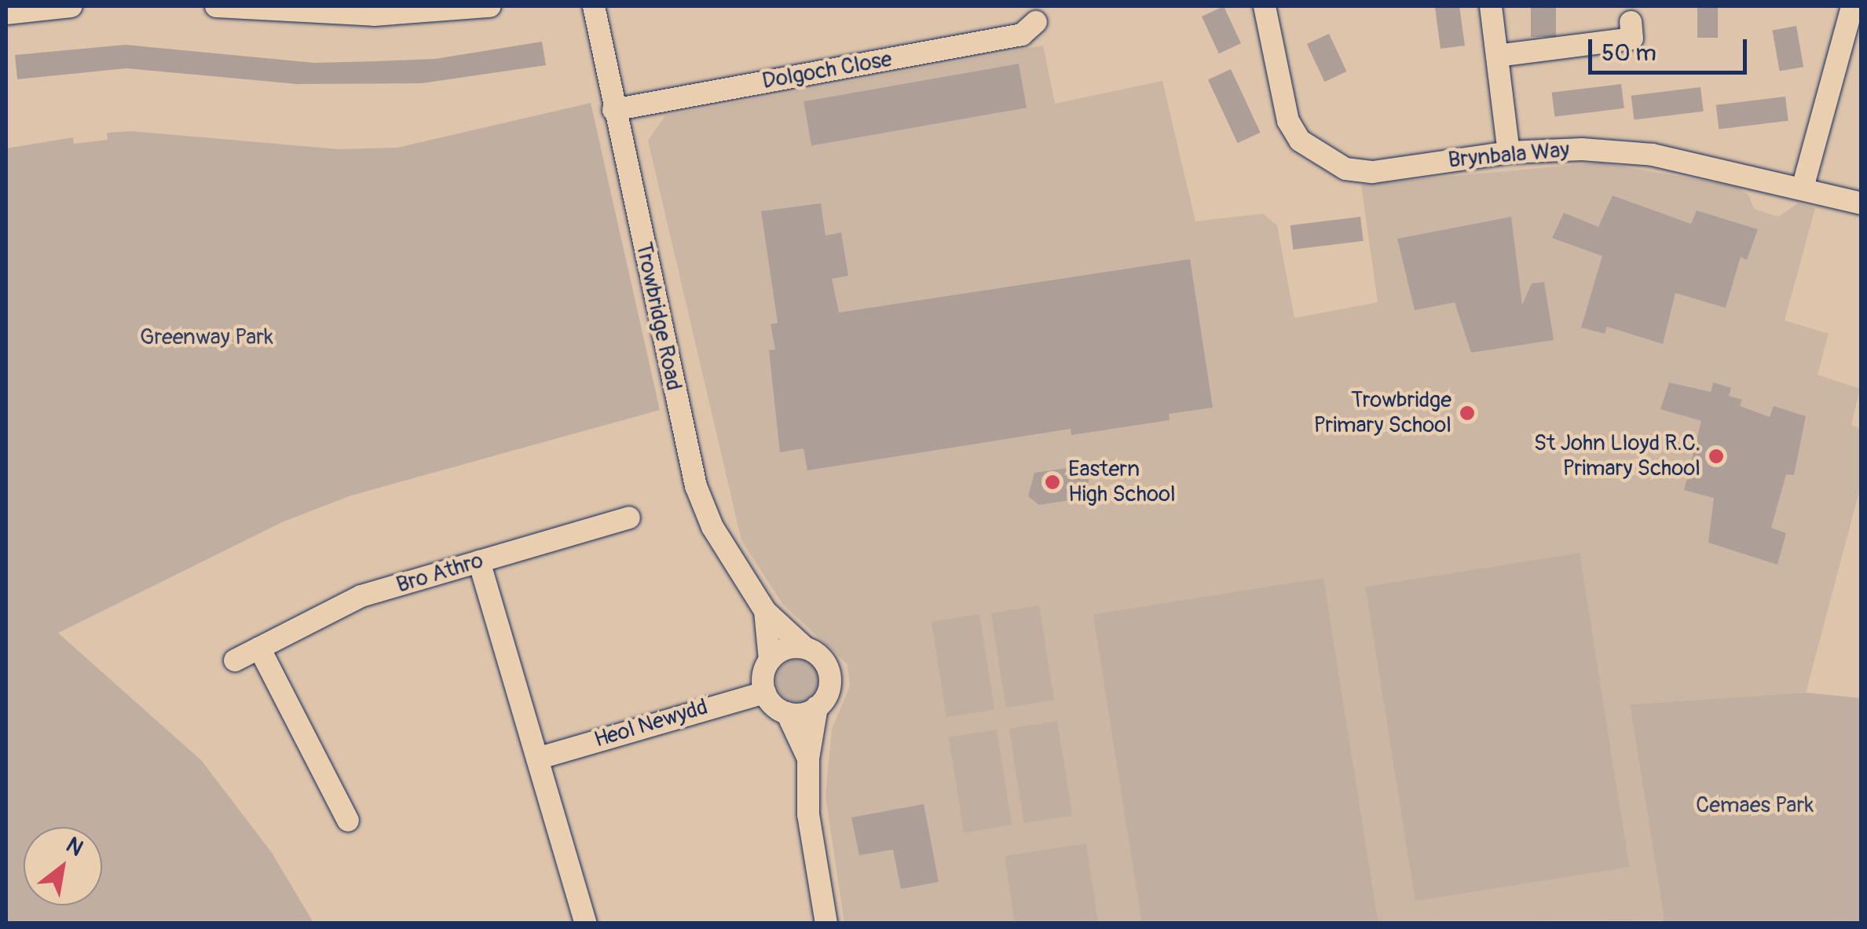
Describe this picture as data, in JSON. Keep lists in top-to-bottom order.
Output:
{
  "streets": {
    "street": [
      "Dolgoch Close",
      "Brynbala Way",
      "Trowbridge Road",
      "Bro Athro",
      "Heol Newydd"
    ]
  },
  "crossings": [
    ["Dolgoch Close", "Trowbridge Road"],
    ["Trowbridge Road", "Heol Newydd"]
  ],
  "parks": ["Greenway Park", "Cemaes Park"],
  "places": ["Trowbridge Primary School", "St John Lloyd R.C. Primary School", "Eastern High School"],
  "scale_bar": "50 m",
  "north": "top right"
}
